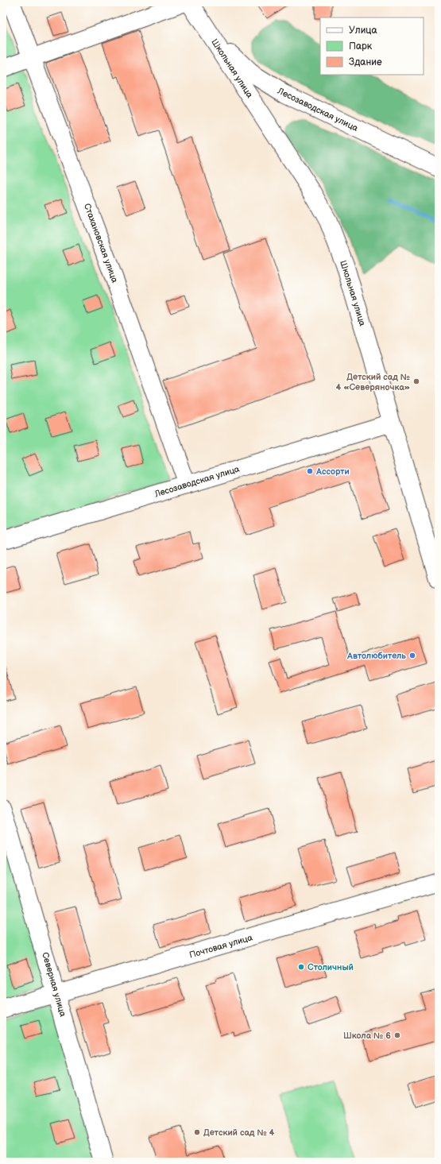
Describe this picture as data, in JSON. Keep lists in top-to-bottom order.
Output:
{
  "streets": {
    "street": [
      "Школьная улица",
      "Лесозаводская улица",
      "Стахановская улица",
      "Почтовая улица",
      "Северная улица"
    ]
  },
  "crossings": [
    ["Школьная улица", "Лесозаводская улица"],
    ["Лесозаводская улица", "Стахановская улица"],
    ["Почтовая улица", "Северная улица"]
  ],
  "places": [
    "Детский сад № 4 «Северяночка»",
    "Ассорти",
    "Автолюбитель",
    "Столичный",
    "Школа № 6",
    "Детский сад № 4"
  ],
  "legend": ["Улица", "Парк", "Здание"]
}
